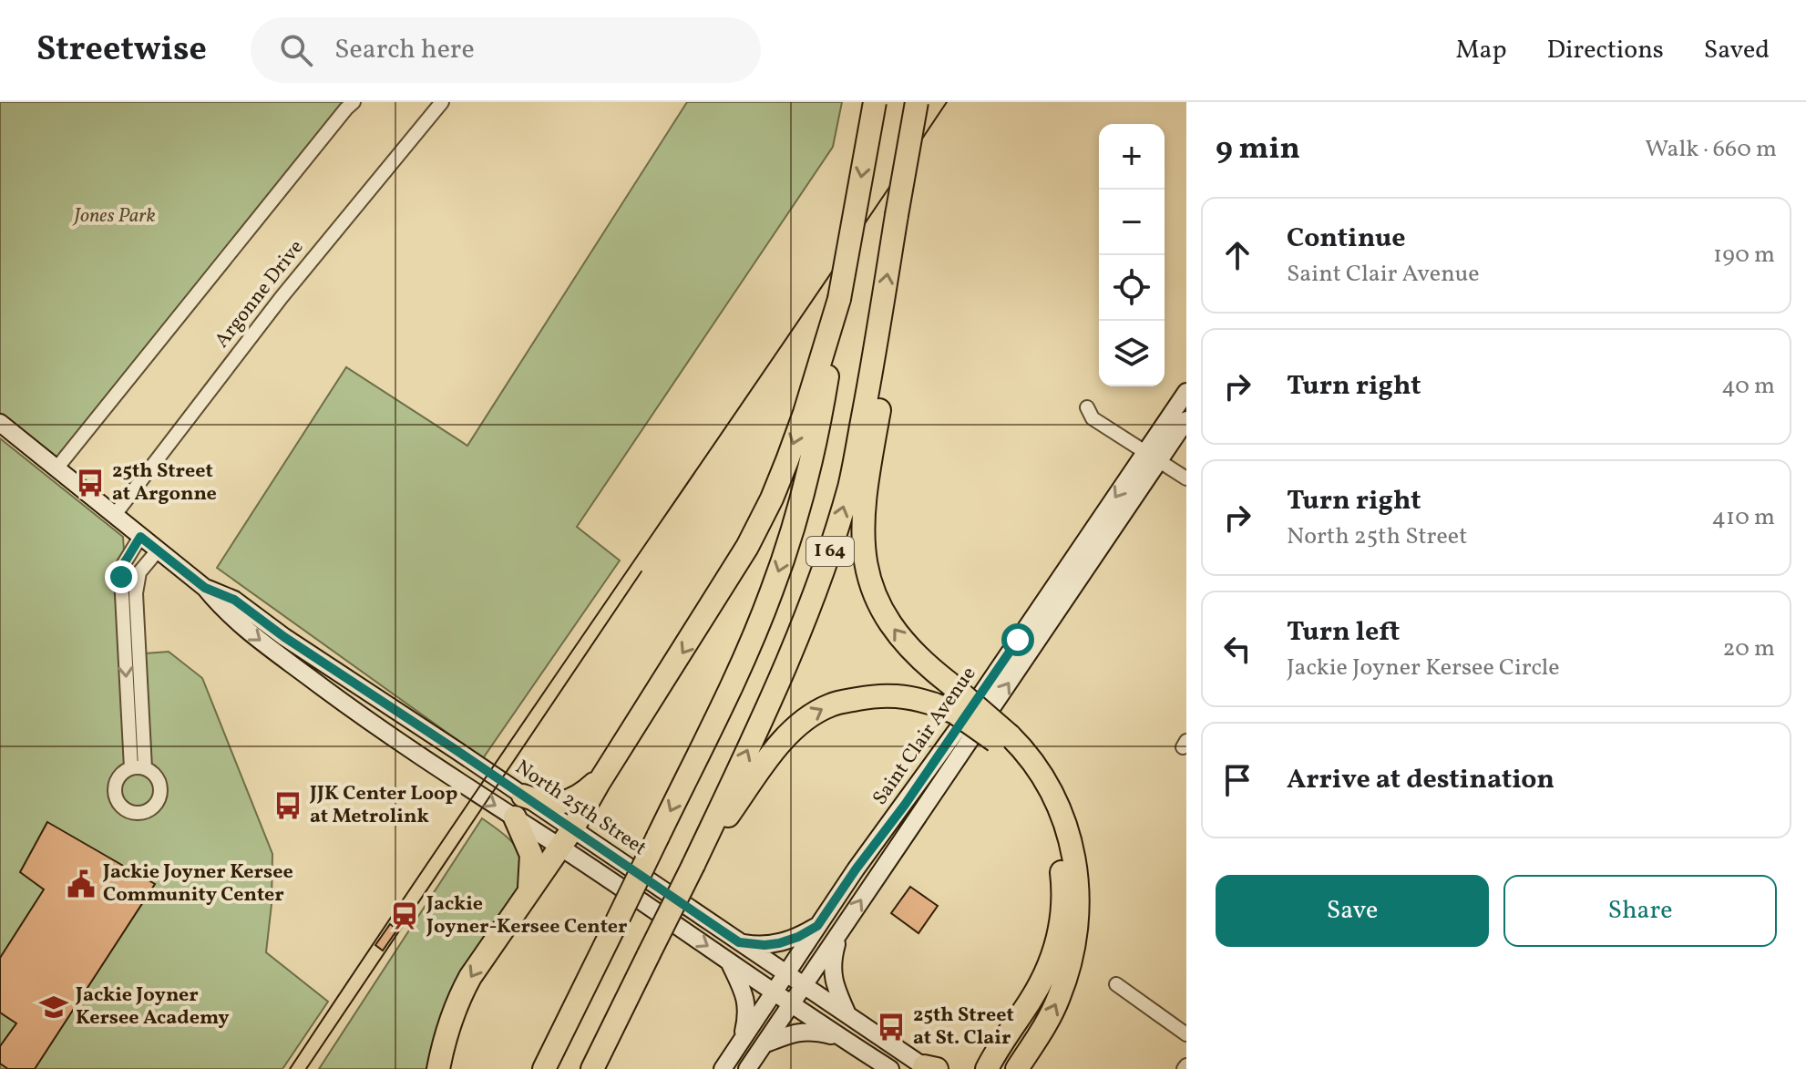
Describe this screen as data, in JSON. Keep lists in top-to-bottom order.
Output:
{
  "streets": {
    "highway": ["I 64"],
    "main road": ["Saint Clair Avenue", "North 25th Street"],
    "street": ["Argonne Drive"]
  },
  "crossings": [
    ["Argonne Drive", "North 25th Street"],
    ["Saint Clair Avenue", "North 25th Street"]
  ],
  "parks": ["Jones Park"],
  "places": {
    "bus stop": ["25th Street at Argonne", "JJK Center Loop at Metrolink", "25th Street at St. Clair"],
    "public building": ["Jackie Joyner Kersee Community Center"],
    "station": ["Jackie Joyner-Kersee Center"],
    "school or university": ["Jackie Joyner Kersee Academy"]
  },
  "page": {
    "header": "Streetwise",
    "search": "Search here",
    "nav": ["Map", "Directions", "Saved"],
    "heading": ["9 min", "Walk · 660 m"],
    "map_buttons": ["+", "−"],
    "list": [
      ["Continue", "Saint Clair Avenue", "190 m"],
      ["Turn right", "40 m"],
      ["Turn right", "North 25th Street", "410 m"],
      ["Turn left", "Jackie Joyner Kersee Circle", "20 m"],
      "Arrive at destination"
    ],
    "buttons": ["Save", "Share"]
  }
}
